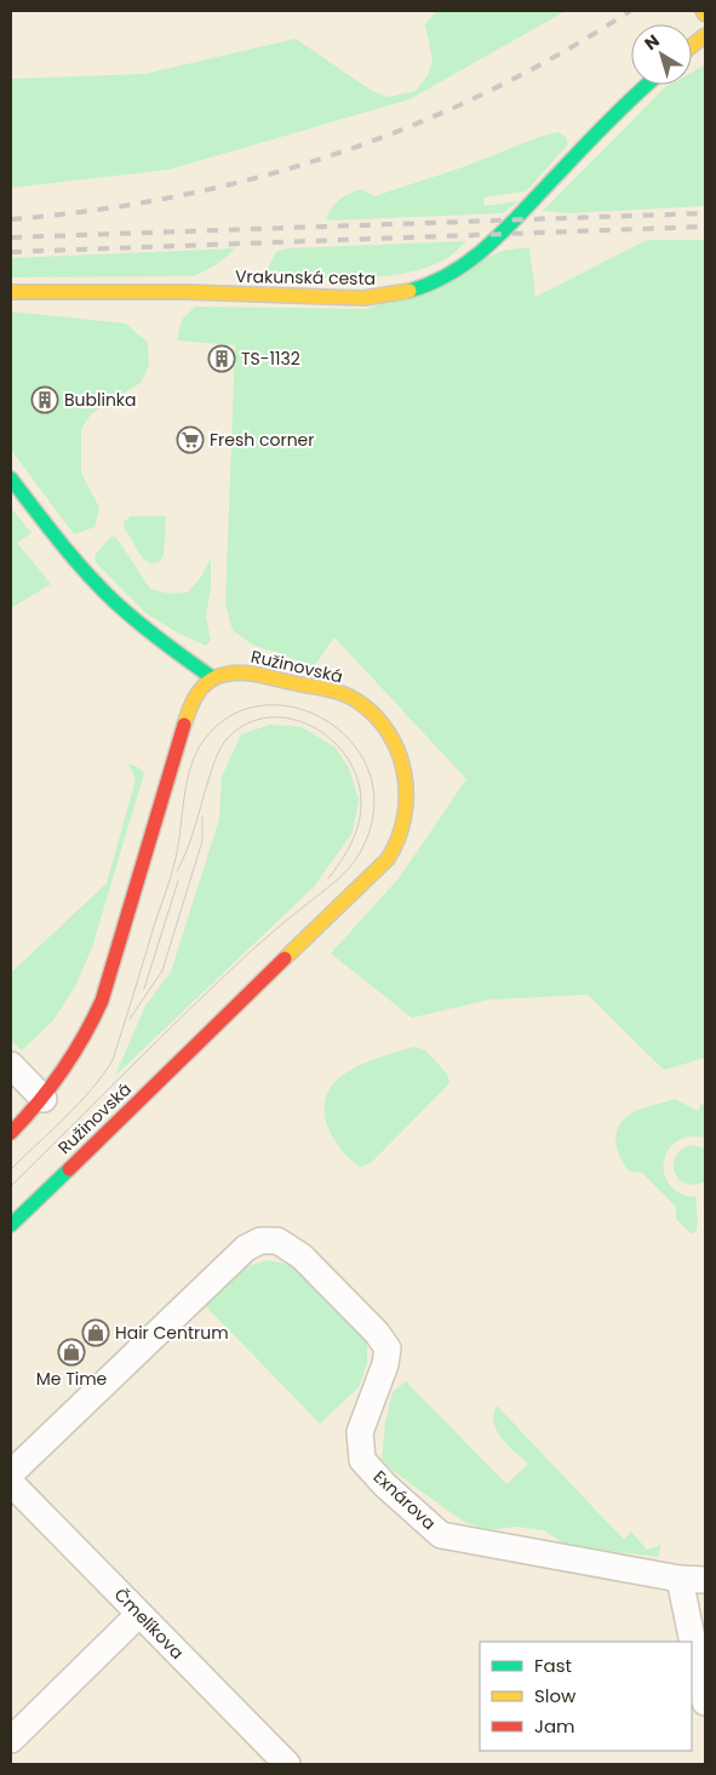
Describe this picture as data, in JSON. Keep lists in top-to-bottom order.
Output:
{
  "streets": {
    "main road": ["Vrakunská cesta", "Ružinovská"],
    "street": ["Exnárova", "Čmelíkova"]
  },
  "places": {
    "building": ["TS-1132", "Bublinka"],
    "supermarket": ["Fresh corner"],
    "shop": ["Hair Centrum", "Me Time"]
  },
  "legend": ["Fast", "Slow", "Jam"],
  "north": "top left"
}
